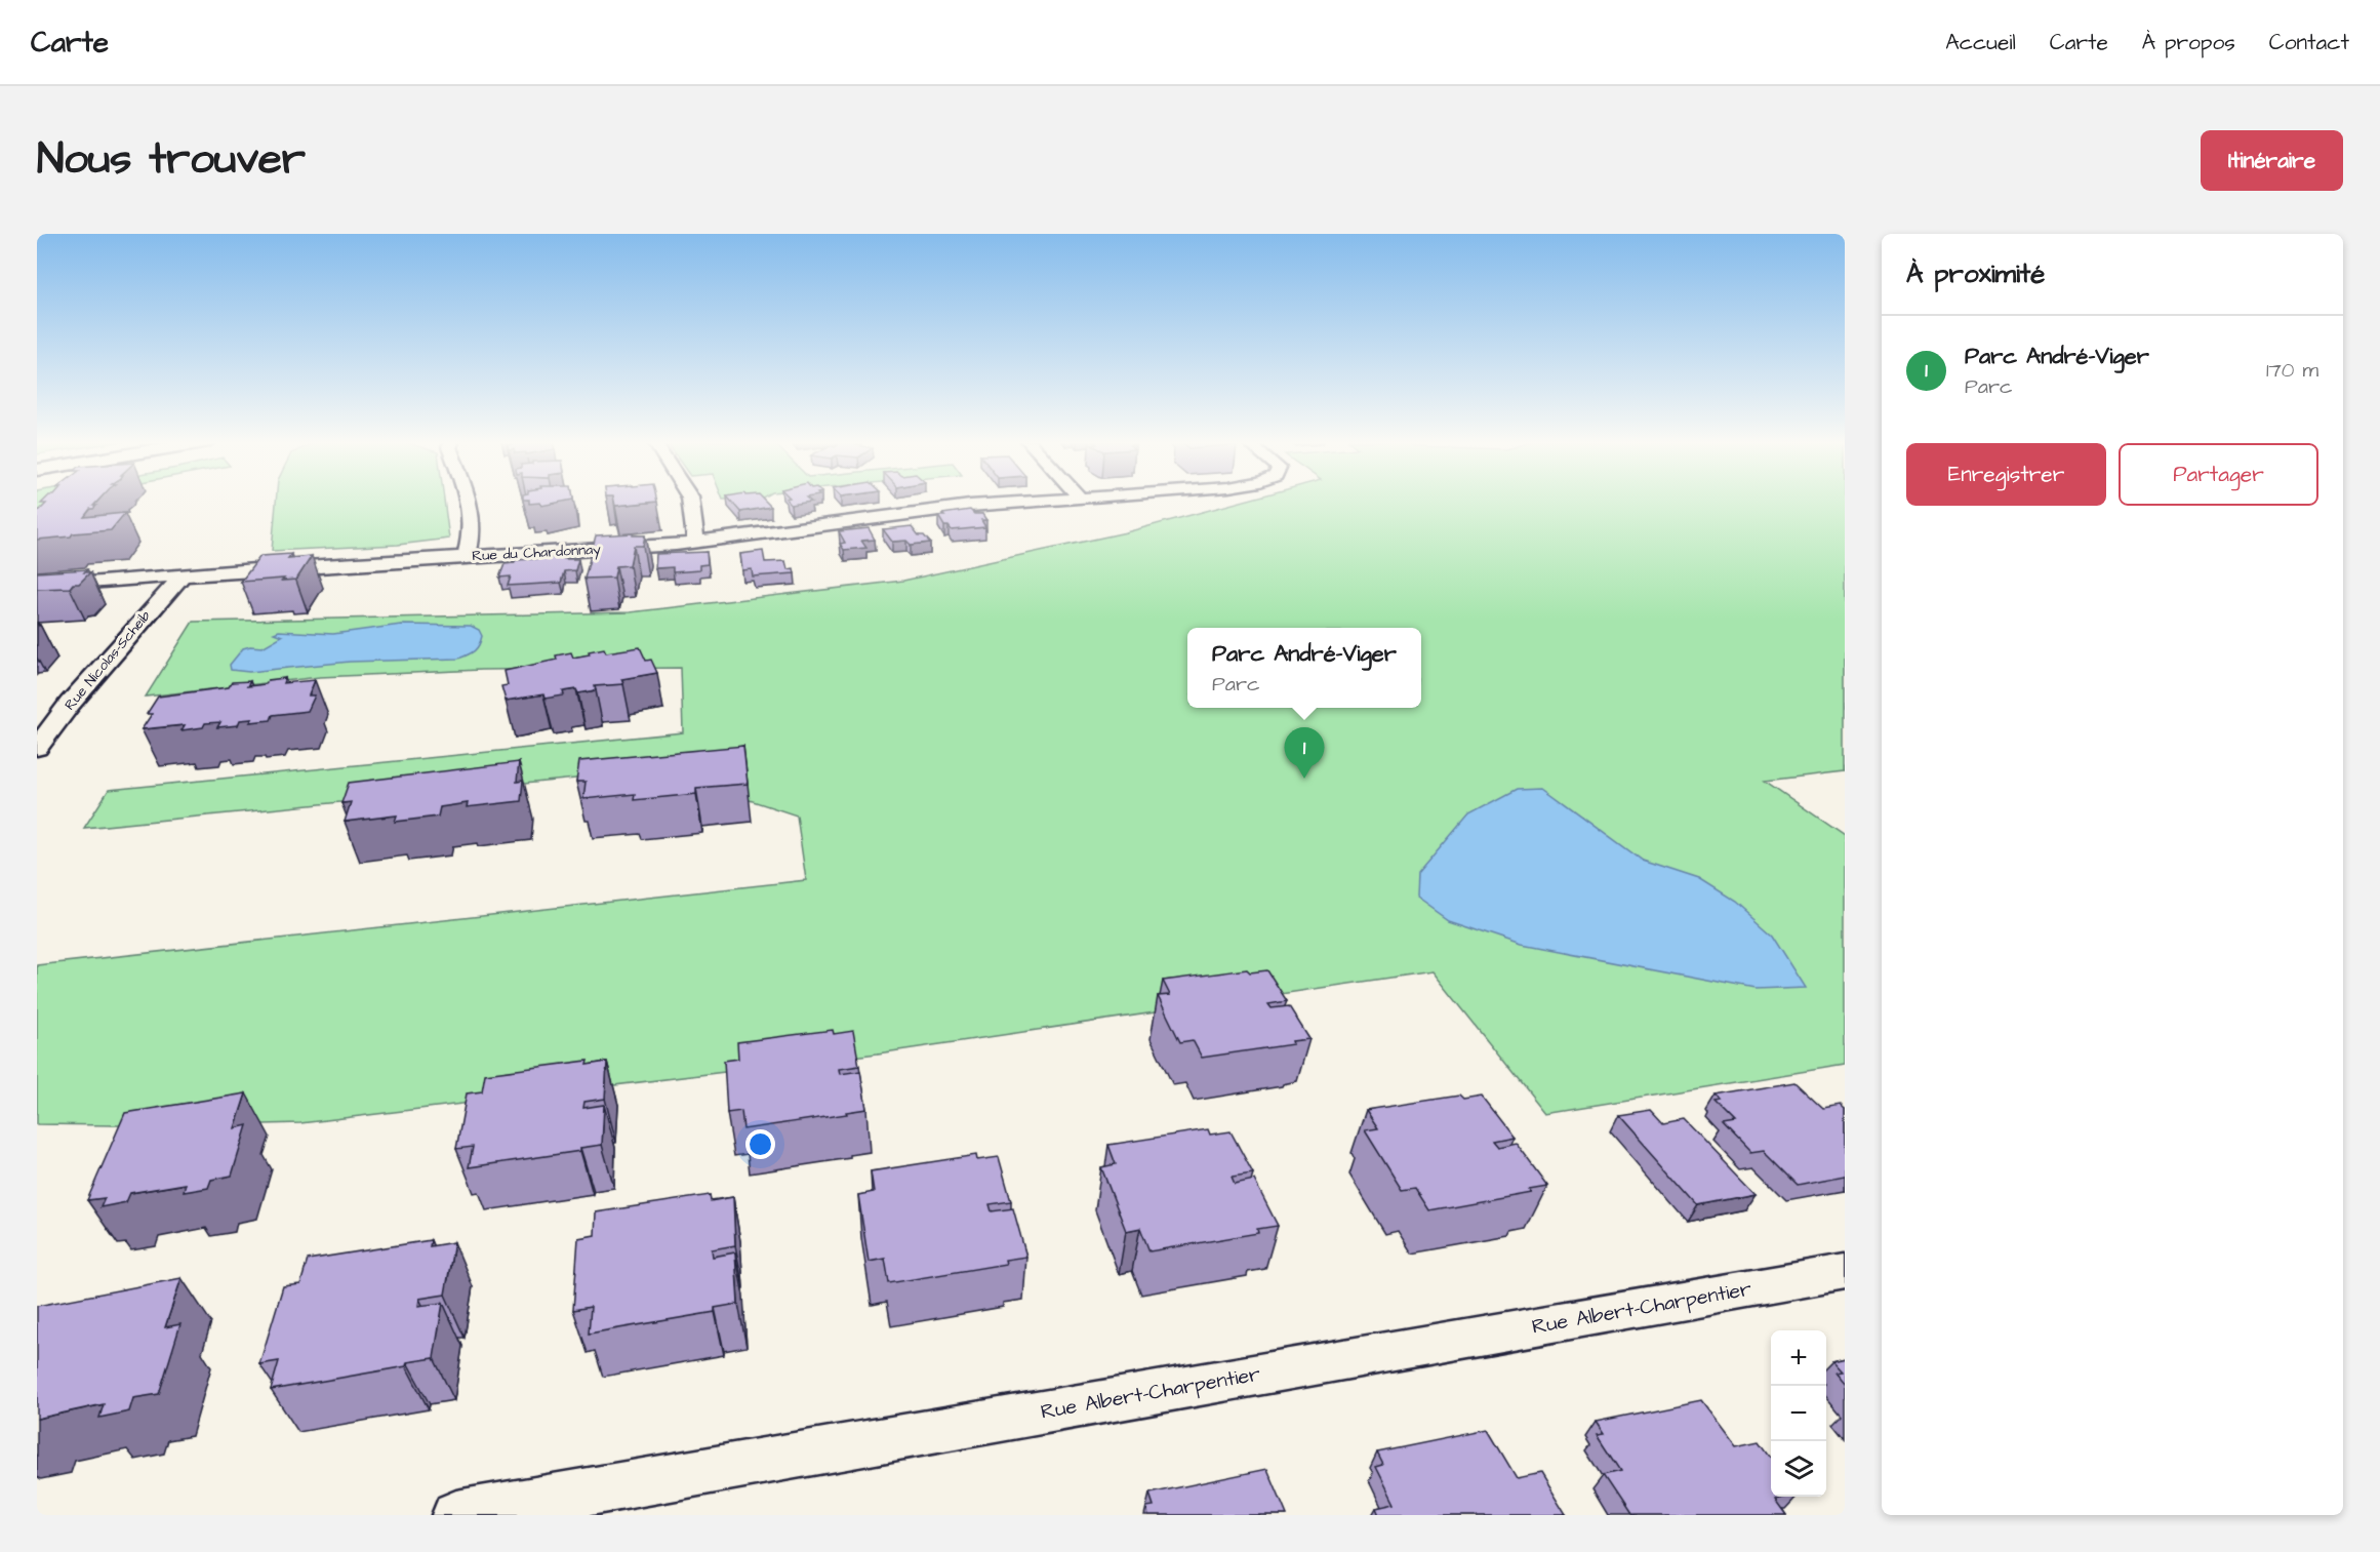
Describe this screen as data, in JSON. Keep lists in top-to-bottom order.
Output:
{
  "streets": {
    "street": ["Rue du Chardonnay", "Rue Nicolas-Scheib", "Rue Albert-Charpentier"]
  },
  "crossings": [
    ["Rue du Chardonnay", "Rue Nicolas-Scheib"]
  ],
  "page": {
    "header": "Carte",
    "nav": [
      "Accueil",
      "Carte",
      "À propos",
      "Contact"
    ],
    "title": "Nous trouver",
    "buttons": [
      "Itinéraire",
      ["Enregistrer", "Partager"]
    ],
    "heading": "À proximité",
    "list": [
      {
        "mark": "1",
        "name": "Parc André-Viger",
        "note": "Parc",
        "value": "170 m"
      }
    ],
    "popup": ["Parc André-Viger", "Parc"],
    "pins": "1",
    "map_buttons": ["+", "−"]
  }
}
